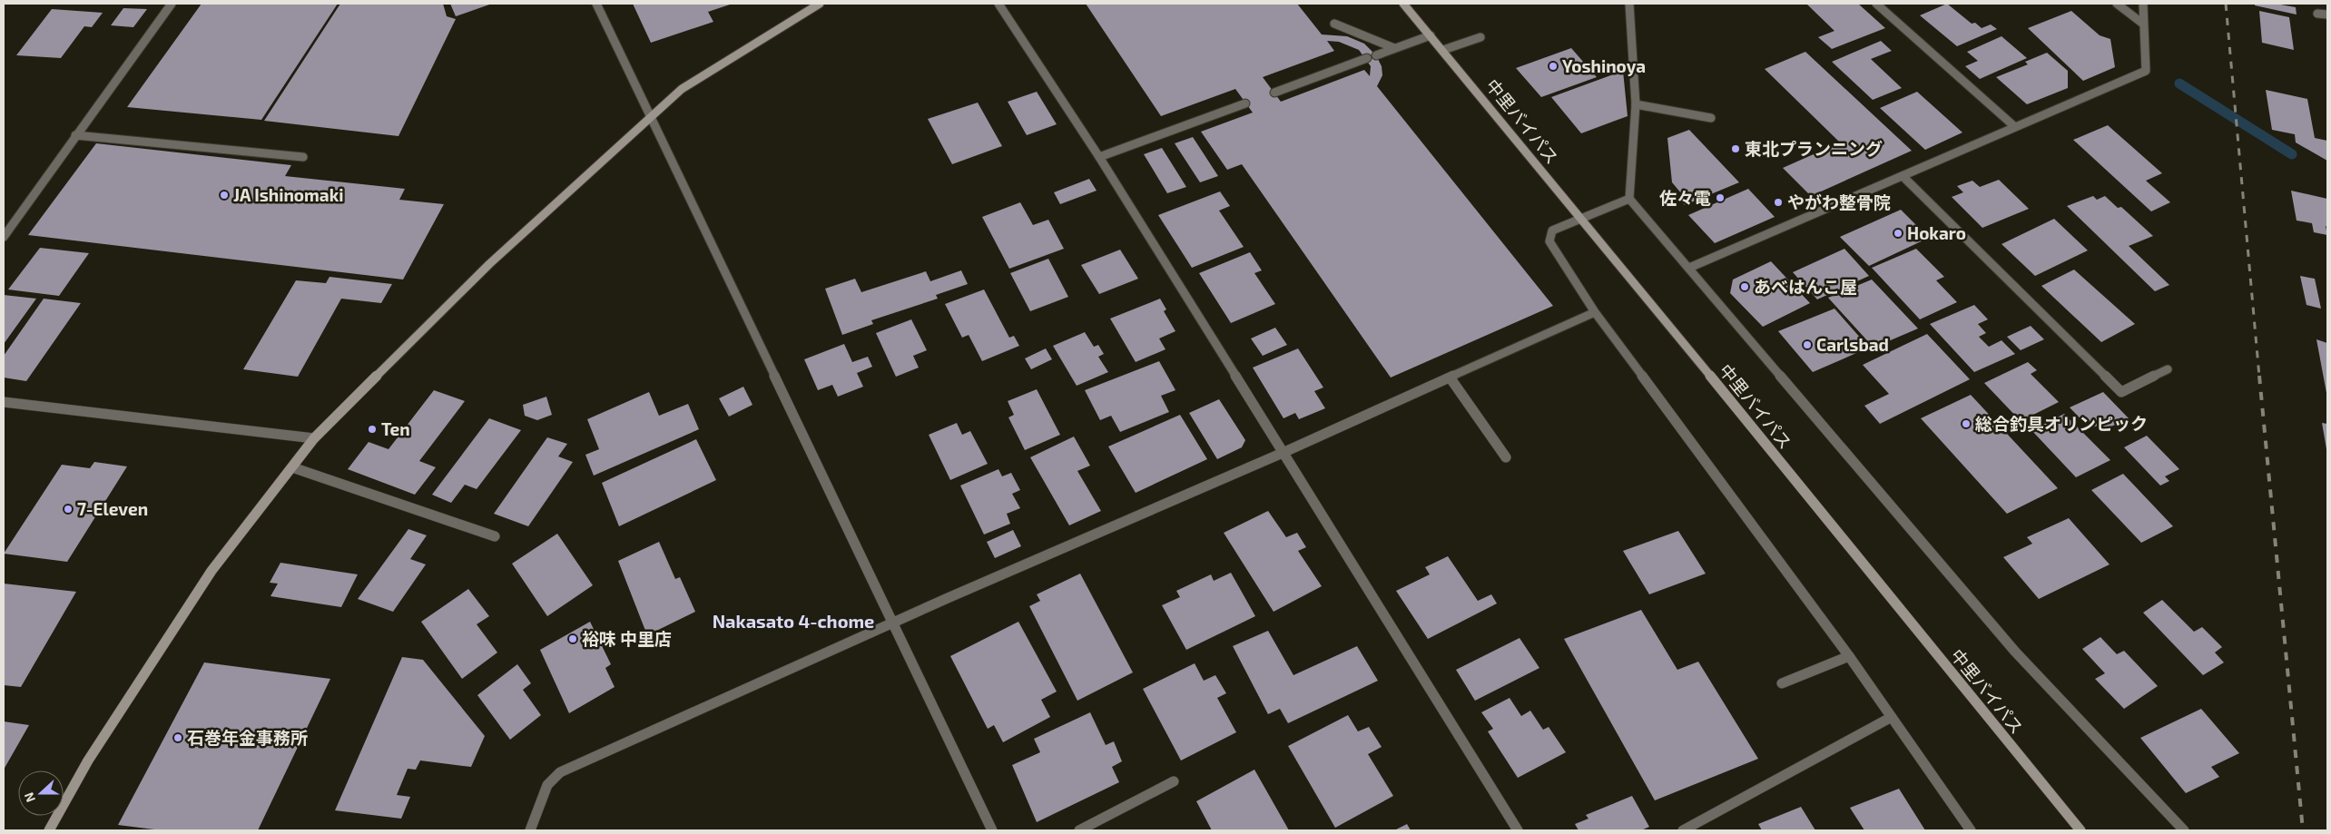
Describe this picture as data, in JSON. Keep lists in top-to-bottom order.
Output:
{
  "streets": {
    "street": ["中里バイパス"]
  },
  "districts": ["Nakasato 4-chome"],
  "places": [
    "Yoshinoya",
    "東北プランニング",
    "JA Ishinomaki",
    "佐々電",
    "やがわ整骨院",
    "Hokaro",
    "あべはんこ屋",
    "Carlsbad",
    "総合釣具オリンピック",
    "Ten",
    "7-Eleven",
    "裕味 中里店",
    "石巻年金事務所"
  ],
  "north": "left"
}
